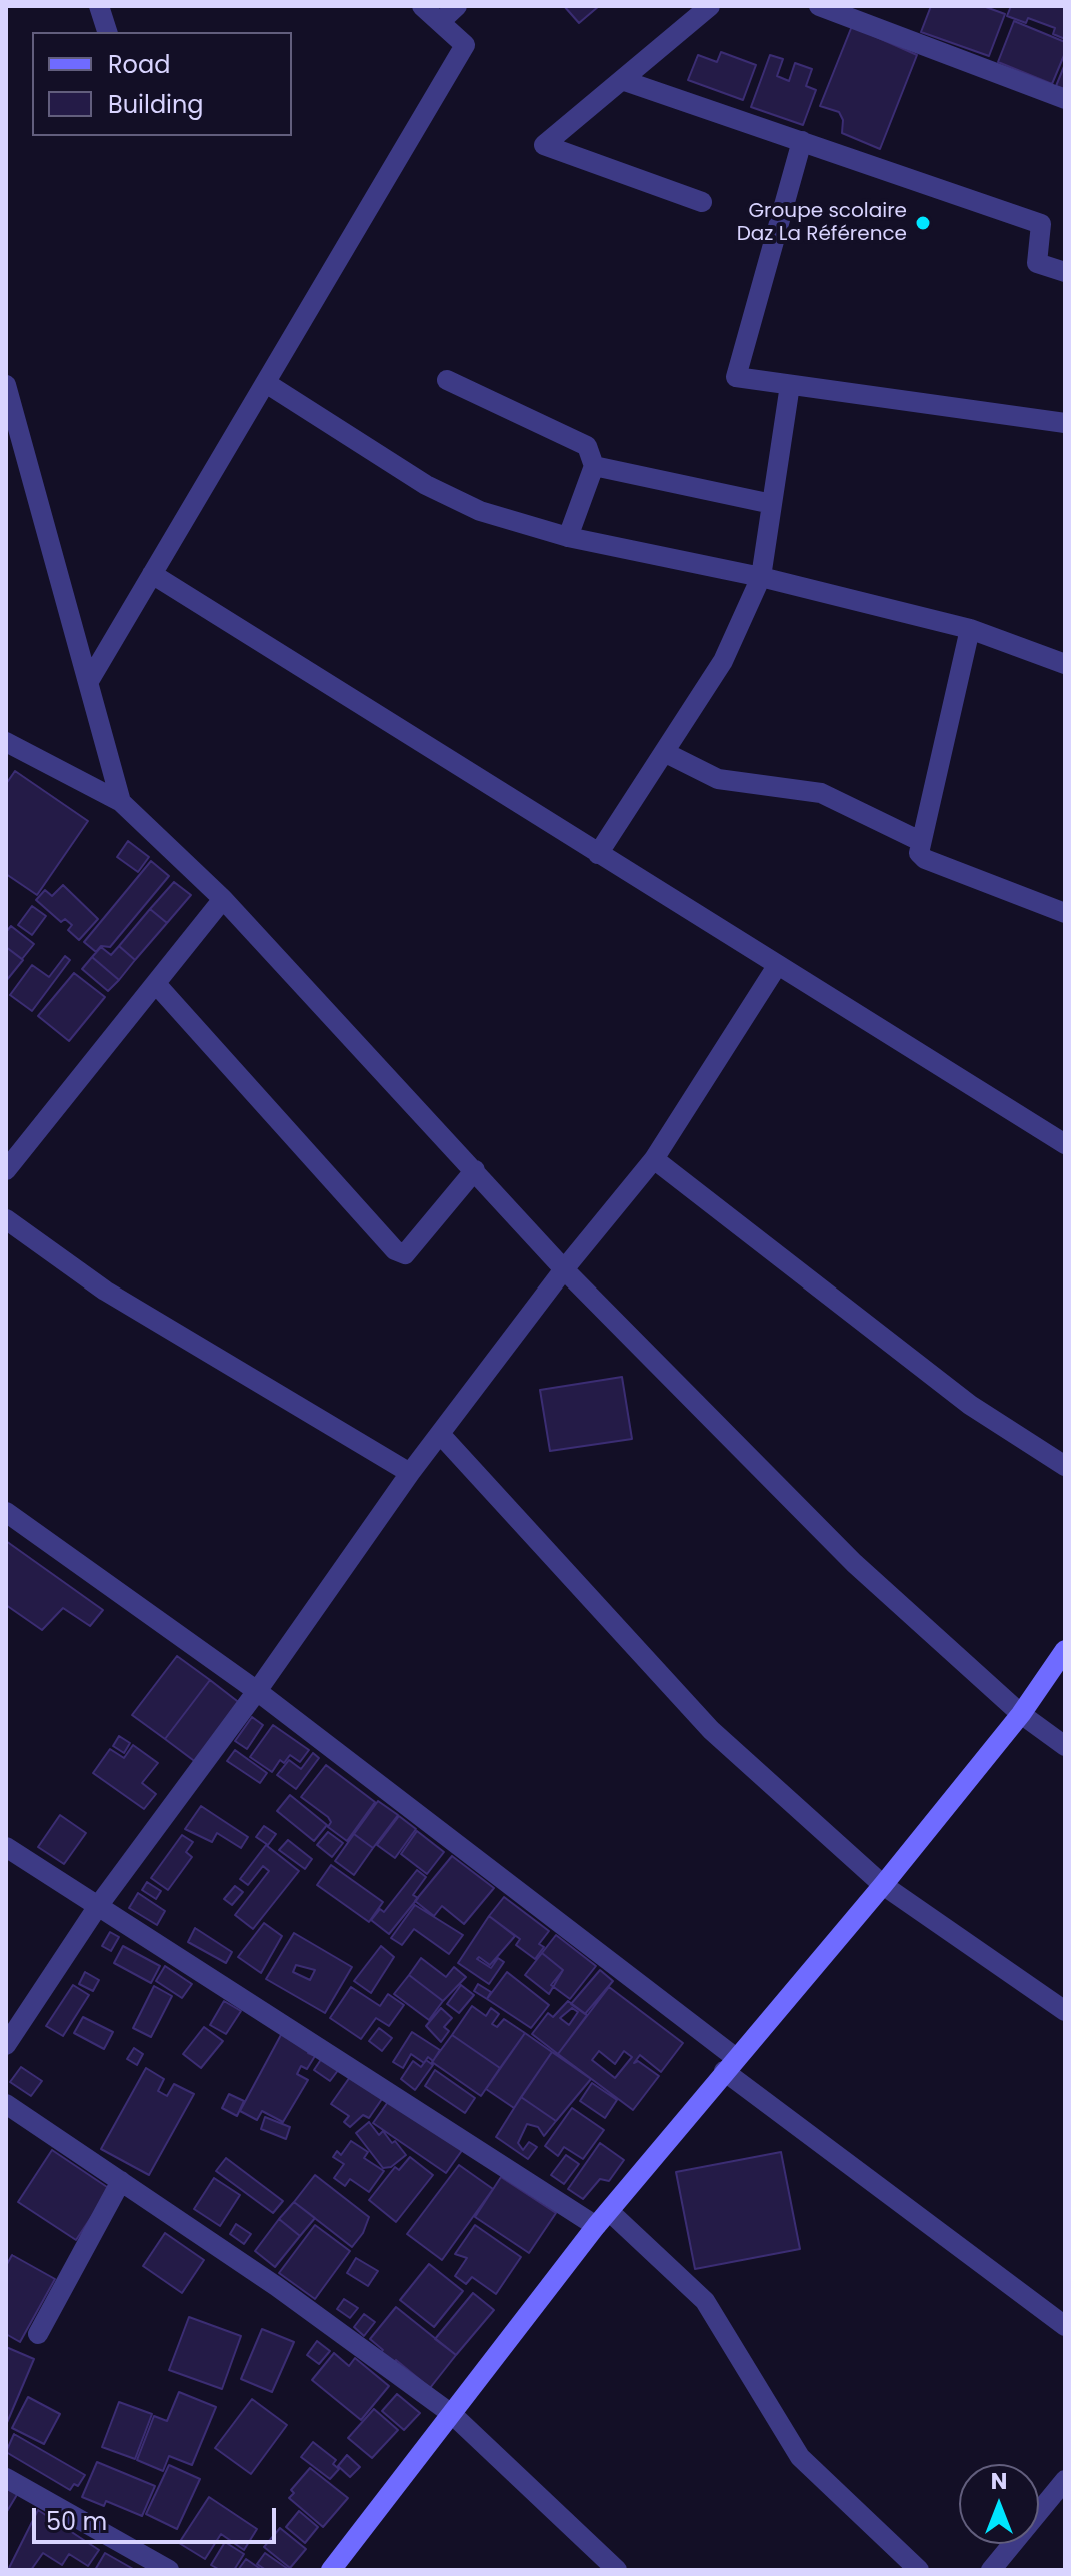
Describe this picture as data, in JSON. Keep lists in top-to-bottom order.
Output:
{
  "places": ["Groupe scolaire Daz La Référence"],
  "legend": ["Road", "Building"],
  "scale_bar": "50 m",
  "north": "top"
}
